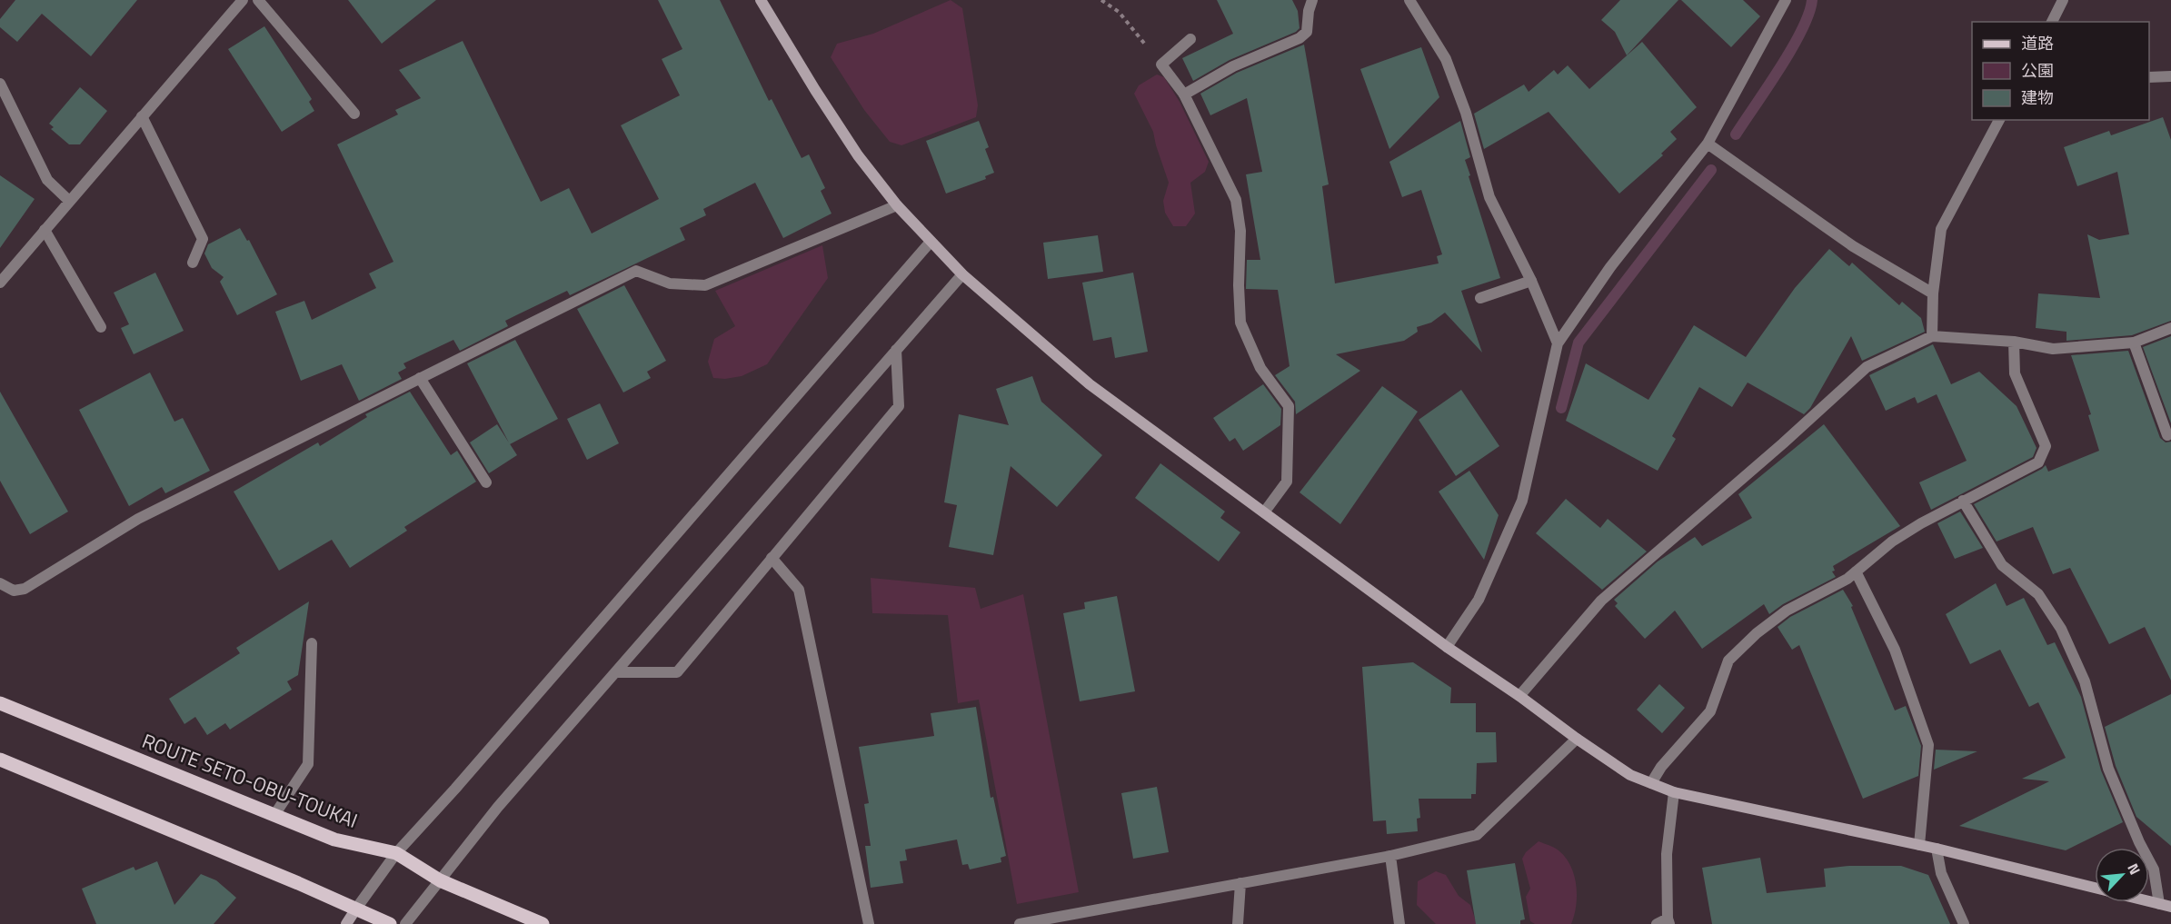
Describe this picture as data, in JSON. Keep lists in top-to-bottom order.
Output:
{
  "streets": {
    "main road": ["ROUTE SETO-OBU-TOUKAI"]
  },
  "legend": ["道路", "公園", "建物"],
  "north": "top right"
}
